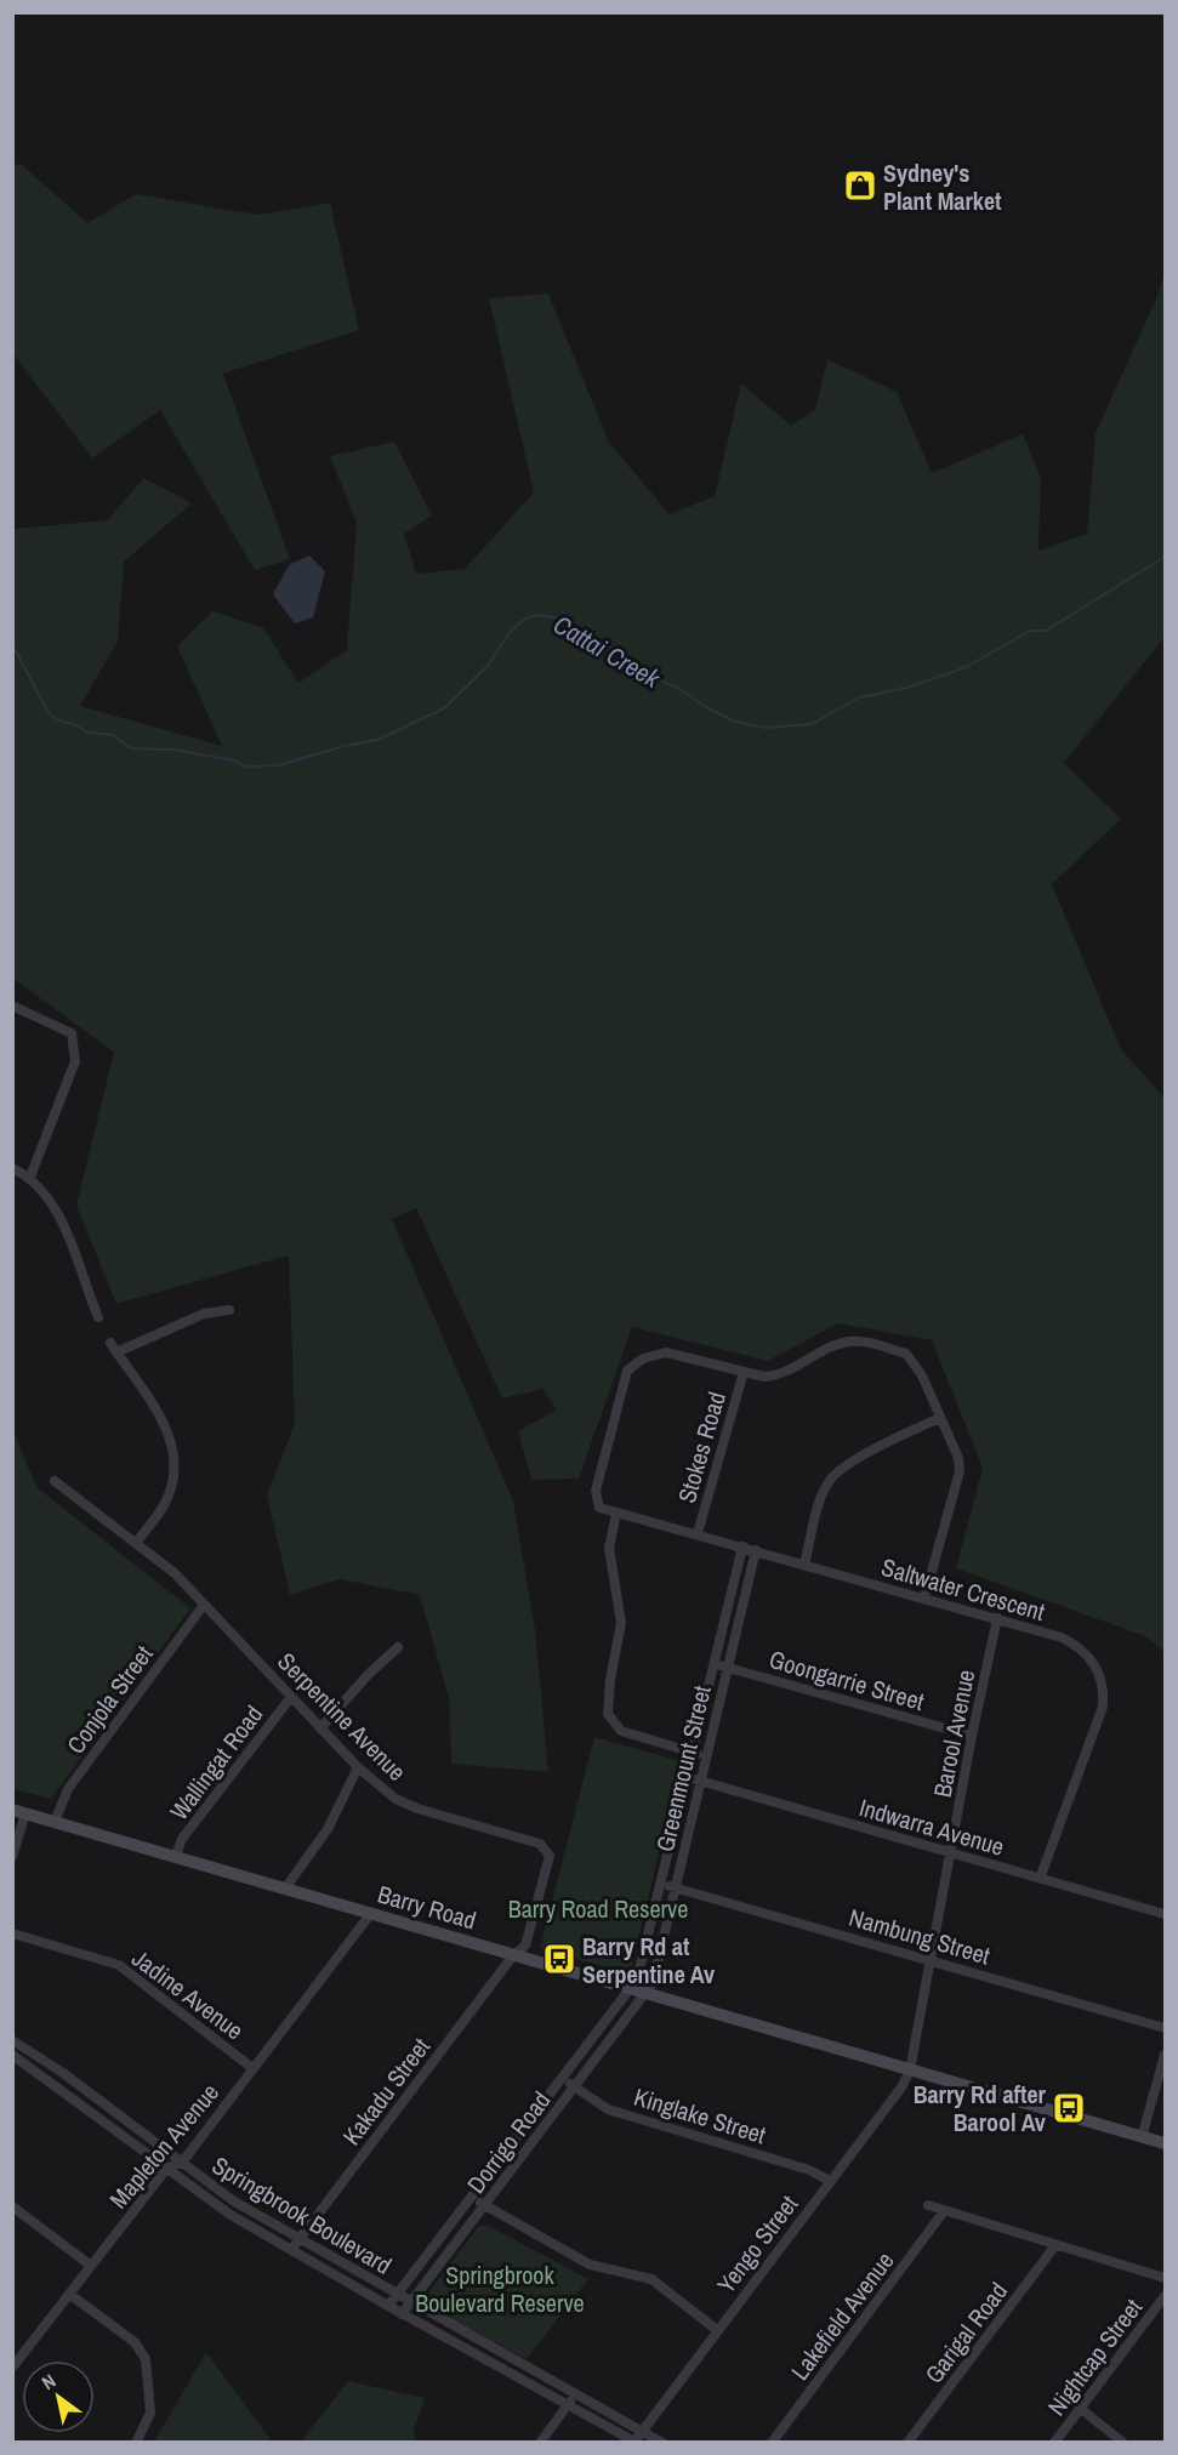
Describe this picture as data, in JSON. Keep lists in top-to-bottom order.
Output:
{
  "streets": {
    "street": [
      "Stokes Road",
      "Saltwater Crescent",
      "Goongarrie Street",
      "Conjola Street",
      "Serpentine Avenue",
      "Barool Avenue",
      "Wallingat Road",
      "Greenmount Street",
      "Indwarra Avenue",
      "Barry Road",
      "Nambung Street",
      "Jadine Avenue",
      "Kakadu Street",
      "Kinglake Street",
      "Dorrigo Road",
      "Mapleton Avenue",
      "Springbrook Boulevard",
      "Yengo Street",
      "Lakefield Avenue",
      "Garigal Road",
      "Nightcap Street"
    ]
  },
  "crossings": [
    ["Stokes Road", "Saltwater Crescent"],
    ["Saltwater Crescent", "Barool Avenue"],
    ["Saltwater Crescent", "Greenmount Street"],
    ["Saltwater Crescent", "Indwarra Avenue"],
    ["Goongarrie Street", "Barool Avenue"],
    ["Goongarrie Street", "Greenmount Street"],
    ["Conjola Street", "Serpentine Avenue"],
    ["Conjola Street", "Barry Road"],
    ["Serpentine Avenue", "Wallingat Road"],
    ["Serpentine Avenue", "Barry Road"],
    ["Serpentine Avenue", "Kakadu Street"],
    ["Barool Avenue", "Indwarra Avenue"],
    ["Barool Avenue", "Barry Road"],
    ["Barool Avenue", "Nambung Street"],
    ["Barool Avenue", "Yengo Street"],
    ["Wallingat Road", "Barry Road"],
    ["Greenmount Street", "Indwarra Avenue"],
    ["Greenmount Street", "Barry Road"],
    ["Greenmount Street", "Nambung Street"],
    ["Greenmount Street", "Dorrigo Road"],
    ["Barry Road", "Kakadu Street"],
    ["Barry Road", "Dorrigo Road"],
    ["Barry Road", "Mapleton Avenue"],
    ["Barry Road", "Yengo Street"],
    ["Jadine Avenue", "Mapleton Avenue"],
    ["Kakadu Street", "Springbrook Boulevard"],
    ["Kinglake Street", "Dorrigo Road"],
    ["Kinglake Street", "Yengo Street"],
    ["Dorrigo Road", "Springbrook Boulevard"],
    ["Mapleton Avenue", "Springbrook Boulevard"],
    ["Springbrook Boulevard", "Yengo Street"]
  ],
  "water": ["Cattai Creek"],
  "parks": ["Barry Road Reserve", "Springbrook Boulevard Reserve"],
  "places": {
    "shop": ["Sydney's Plant Market"],
    "bus stop": ["Barry Rd at Serpentine Av", "Barry Rd after Barool Av"]
  },
  "north": "top left"
}
